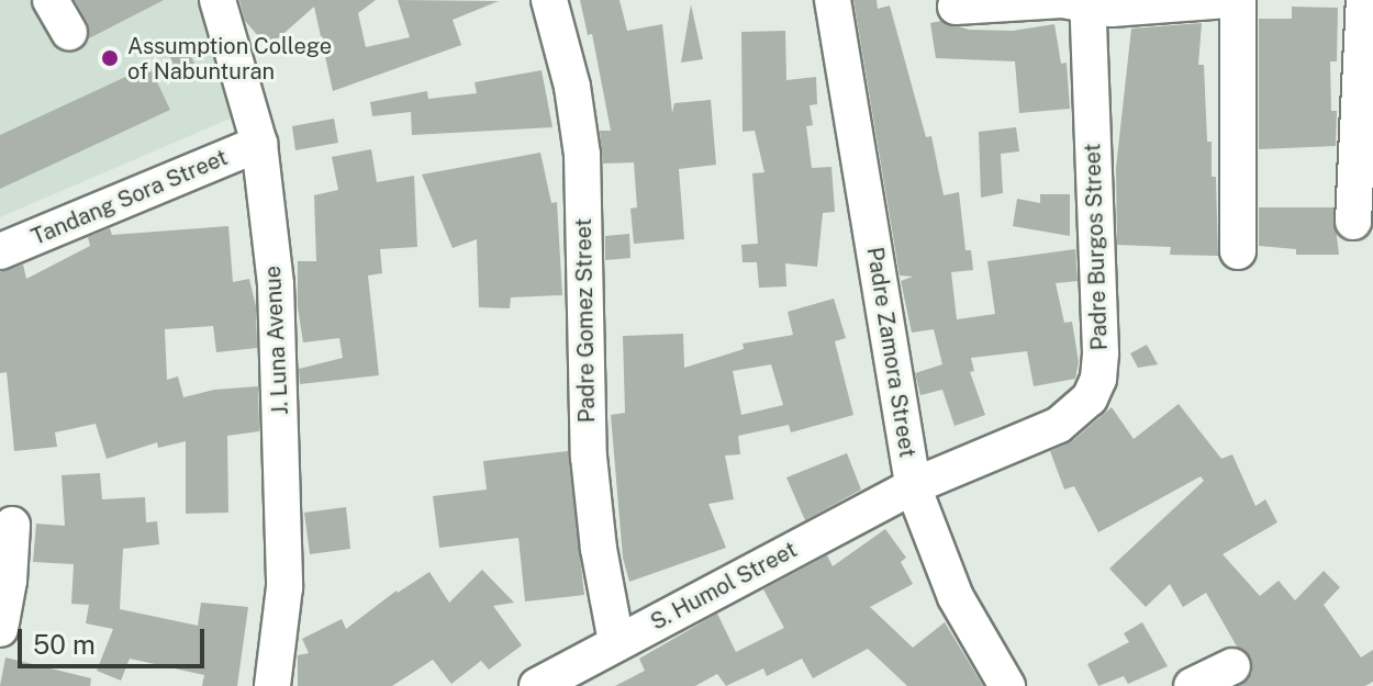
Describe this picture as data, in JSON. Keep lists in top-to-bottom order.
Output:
{
  "streets": {
    "street": [
      "Tandang Sora Street",
      "Padre Burgos Street",
      "Padre Gomez Street",
      "J. Luna Avenue",
      "Padre Zamora Street",
      "S. Humol Street"
    ]
  },
  "crossings": [
    ["Tandang Sora Street", "J. Luna Avenue"],
    ["Padre Burgos Street", "Padre Zamora Street"],
    ["Padre Burgos Street", "S. Humol Street"],
    ["Padre Gomez Street", "S. Humol Street"],
    ["Padre Zamora Street", "S. Humol Street"]
  ],
  "places": ["Assumption College of Nabunturan"],
  "scale_bar": "50 m"
}
